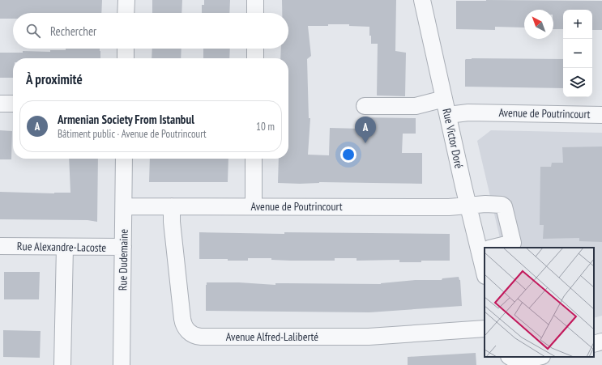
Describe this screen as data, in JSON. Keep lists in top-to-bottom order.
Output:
{
  "streets": {
    "street": [
      "Avenue de Poutrincourt",
      "Rue Victor Doré",
      "Rue Alexandre-Lacoste",
      "Rue Dudemaine",
      "Avenue Alfred-Laliberté"
    ]
  },
  "crossings": [
    ["Avenue de Poutrincourt", "Rue Victor Doré"],
    ["Avenue de Poutrincourt", "Rue Dudemaine"],
    ["Avenue de Poutrincourt", "Avenue Alfred-Laliberté"],
    ["Rue Alexandre-Lacoste", "Rue Dudemaine"]
  ],
  "north": "top left",
  "page": {
    "map_buttons": ["+", "−"],
    "search": "Rechercher",
    "heading": "À proximité",
    "list": [
      {
        "mark": "A",
        "name": "Armenian Society From Istanbul",
        "note": "Bâtiment public · Avenue de Poutrincourt",
        "value": "10 m"
      }
    ],
    "pins": "A"
  }
}
